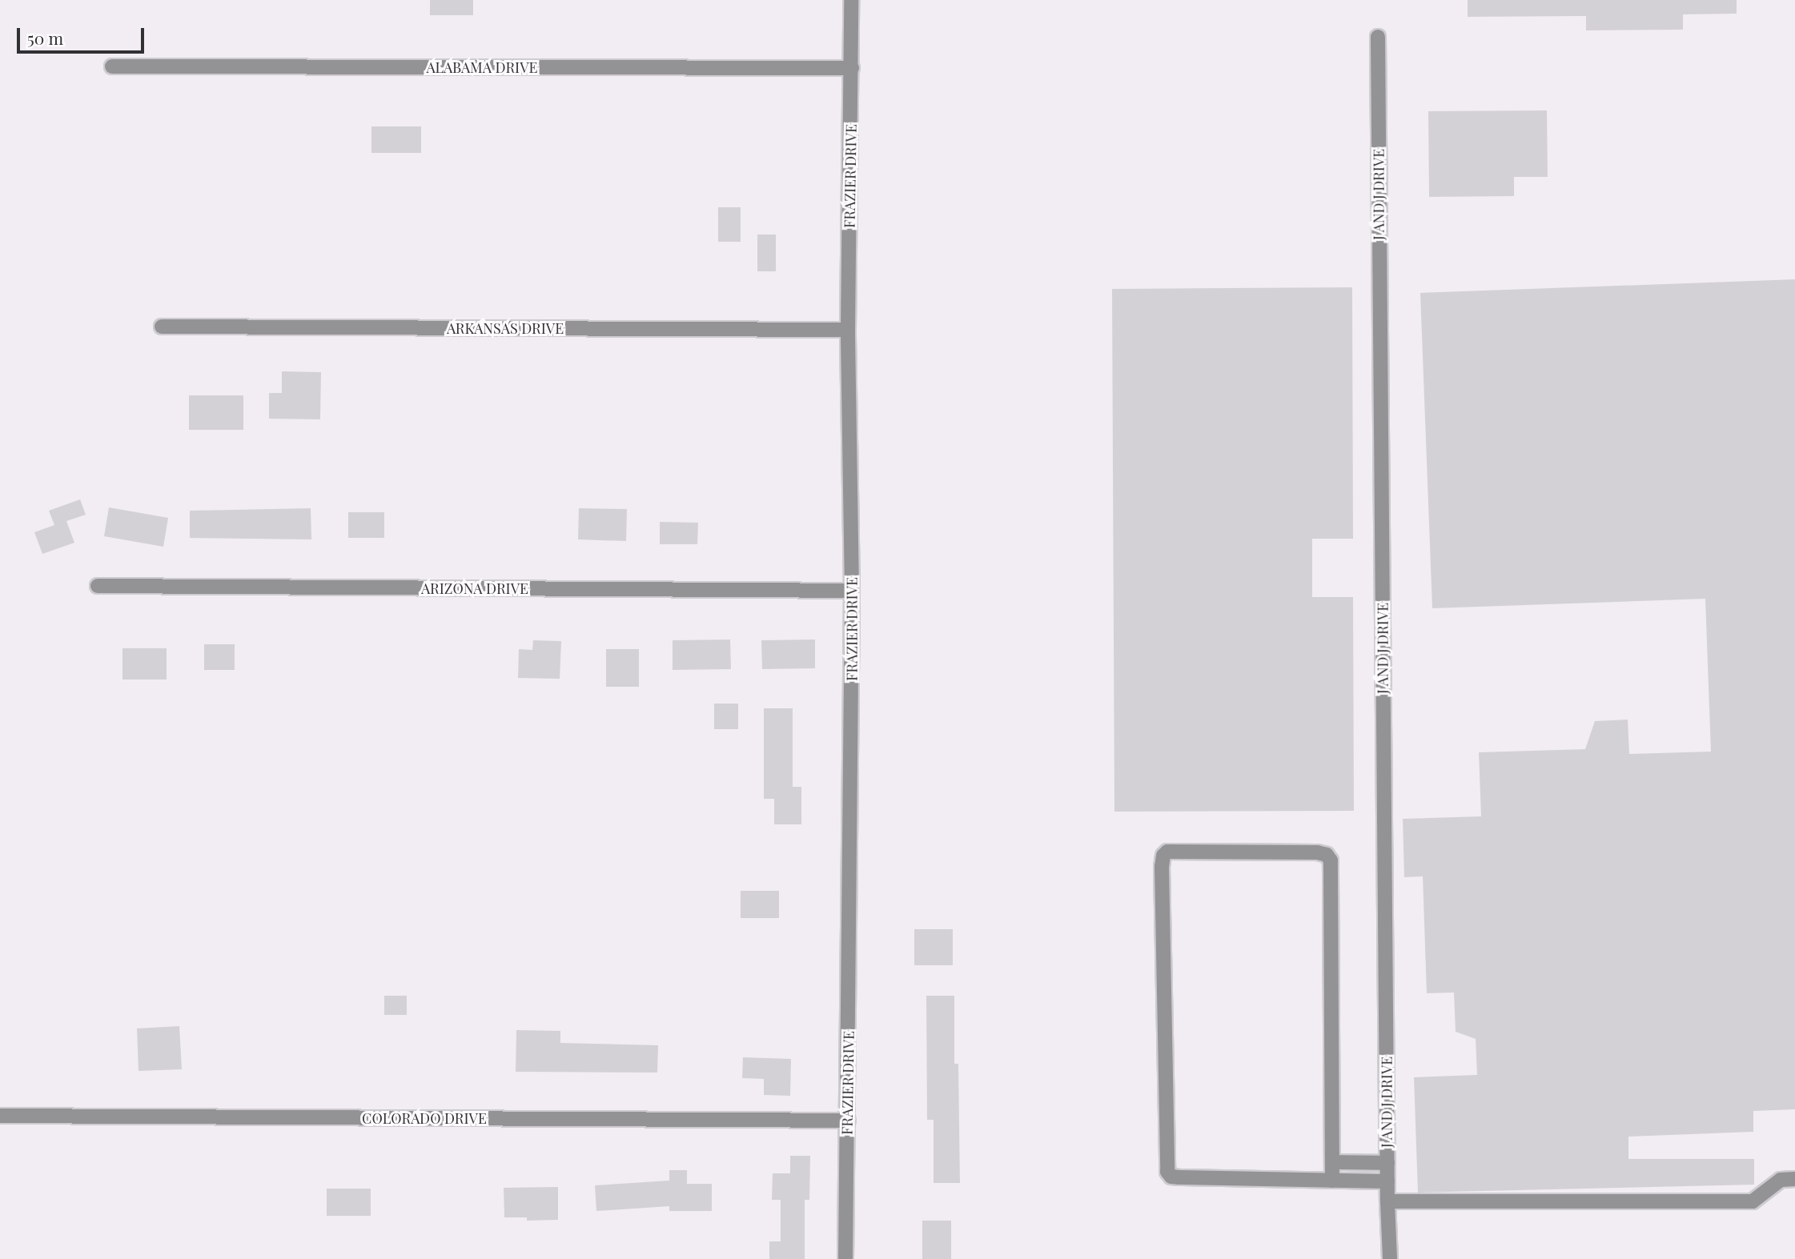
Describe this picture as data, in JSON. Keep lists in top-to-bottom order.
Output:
{
  "streets": {
    "street": [
      "ALABAMA DRIVE",
      "FRAZIER DRIVE",
      "J AND J DRIVE",
      "ARKANSAS DRIVE",
      "ARIZONA DRIVE",
      "COLORADO DRIVE"
    ]
  },
  "crossings": [
    ["ALABAMA DRIVE", "FRAZIER DRIVE"],
    ["FRAZIER DRIVE", "ARKANSAS DRIVE"],
    ["FRAZIER DRIVE", "ARIZONA DRIVE"],
    ["FRAZIER DRIVE", "COLORADO DRIVE"]
  ],
  "scale_bar": "50 m"
}
